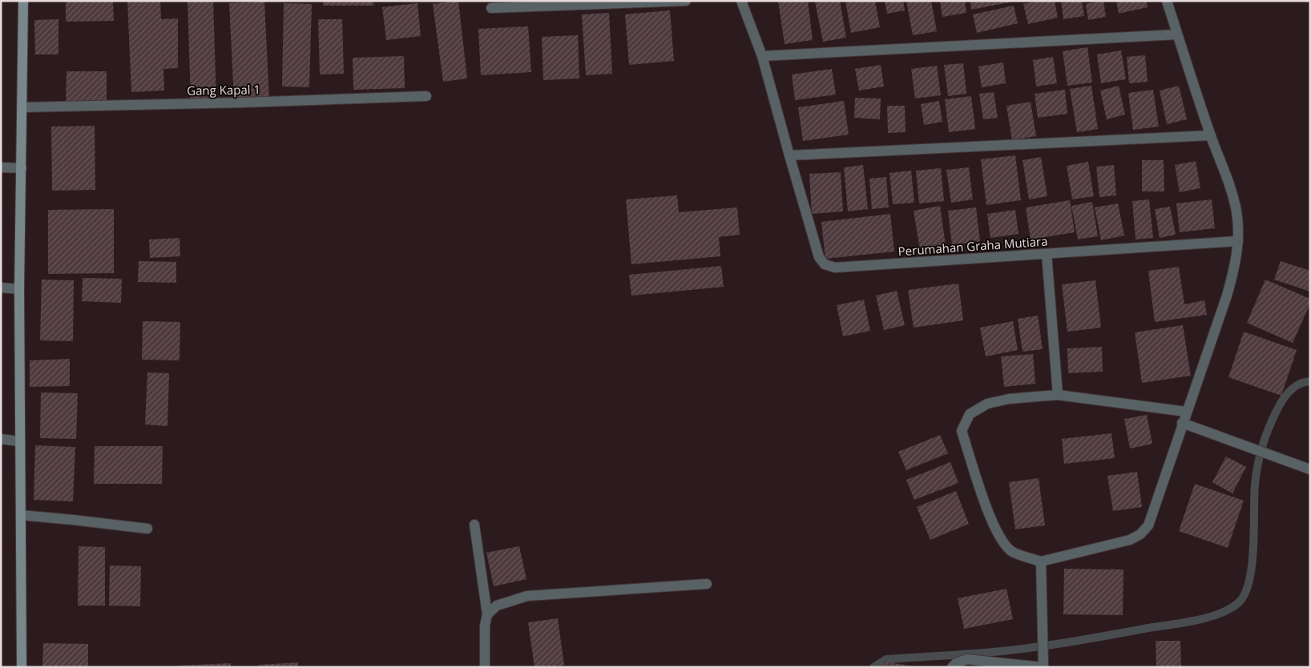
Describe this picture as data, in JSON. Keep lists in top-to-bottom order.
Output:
{
  "streets": {
    "street": ["Gang Kapal 1", "Perumahan Graha Mutiara"]
  }
}
